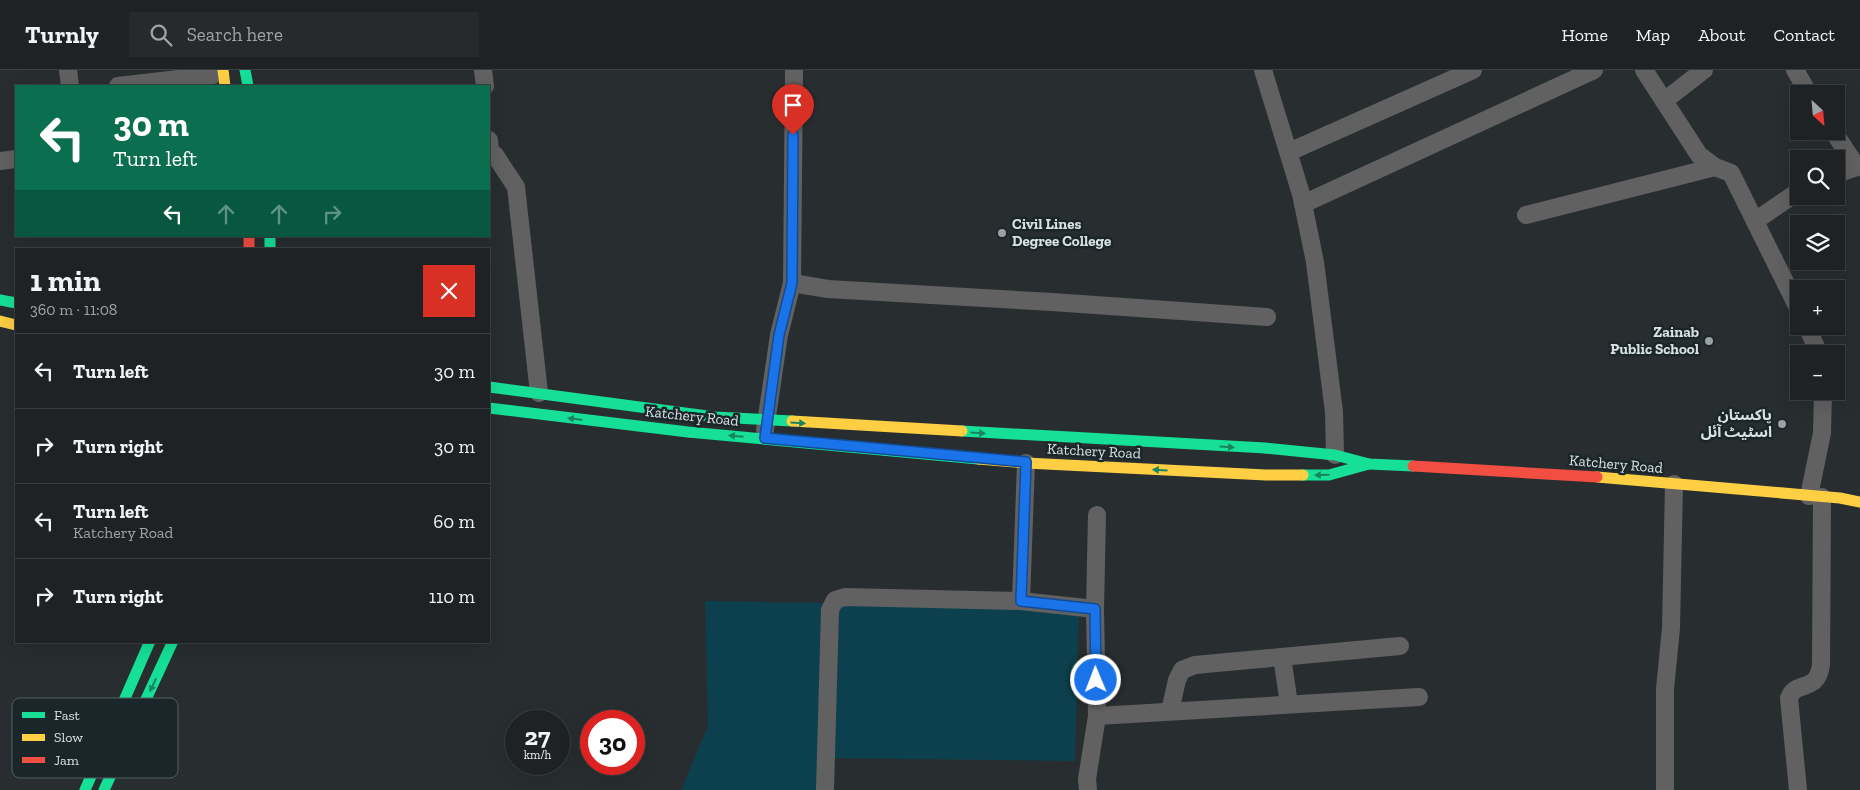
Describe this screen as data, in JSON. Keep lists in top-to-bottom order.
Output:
{
  "streets": {
    "main road": ["Katchery Road"]
  },
  "places": ["Civil Lines Degree College", "Zainab Public School", "پاکستان اسٹیٹ آئل"],
  "legend": ["Fast", "Slow", "Jam"],
  "north": "bottom right",
  "page": {
    "header": "Turnly",
    "search": "Search here",
    "nav": [
      "Home",
      "Map",
      "About",
      "Contact"
    ],
    "map_buttons": ["+", "−"],
    "turn": ["30 m", "Turn left"],
    "heading": ["1 min", "360 m · 11:08"],
    "list": [
      {
        "name": "Turn left",
        "value": "30 m"
      },
      {
        "name": "Turn right",
        "value": "30 m"
      },
      {
        "name": "Turn left",
        "note": "Katchery Road",
        "value": "60 m"
      },
      {
        "name": "Turn right",
        "value": "110 m"
      }
    ],
    "speed": "27 km/h",
    "limit": "30"
  }
}
